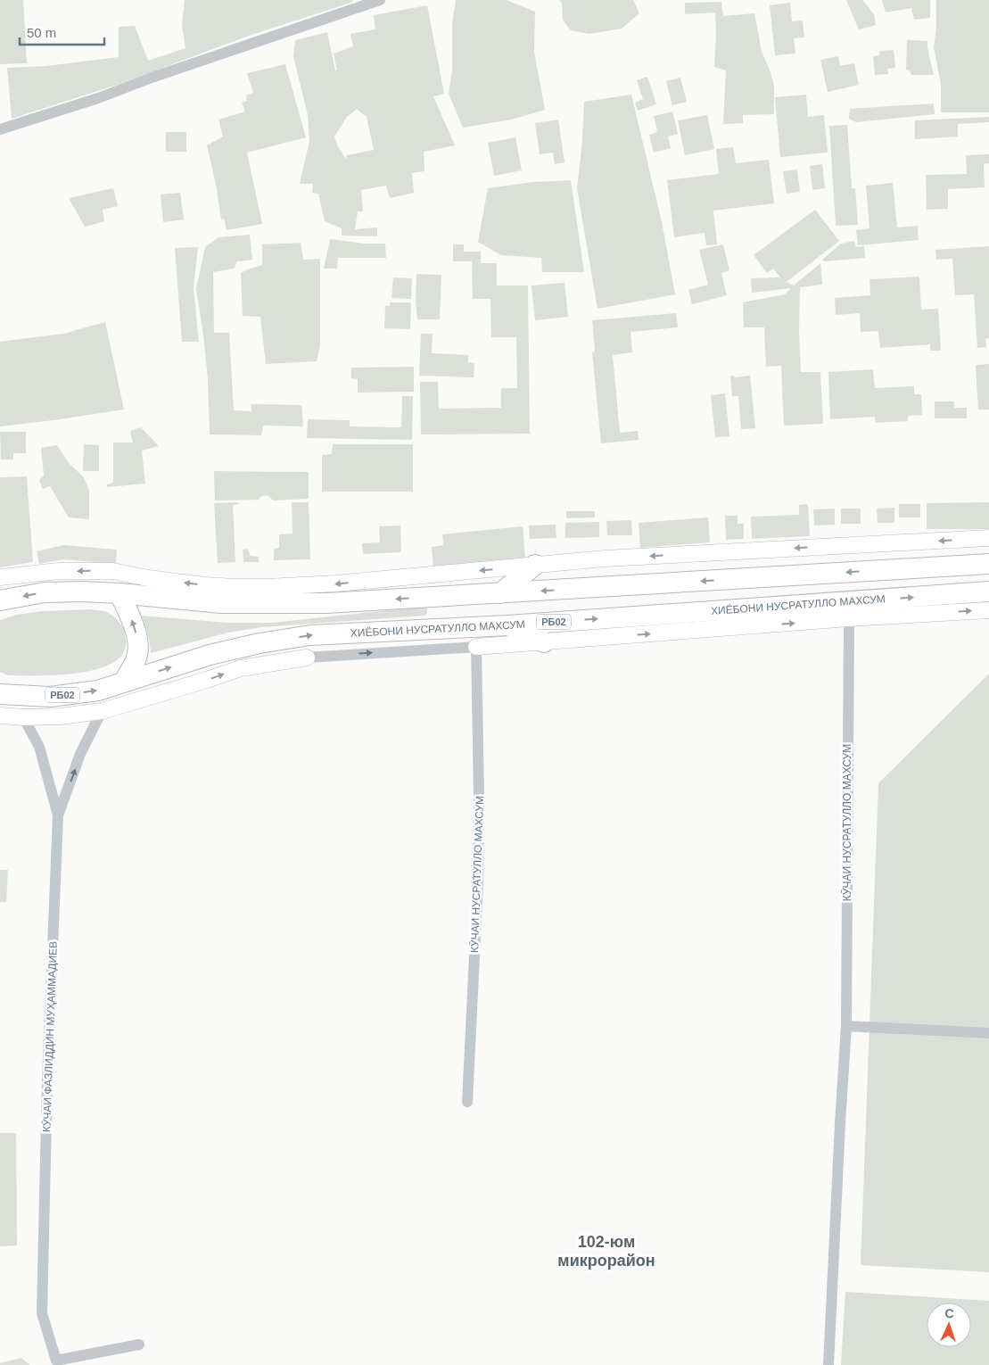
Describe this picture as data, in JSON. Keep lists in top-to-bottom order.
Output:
{
  "streets": {
    "highway": ["ХИЁБОНИ НУСРАТУЛЛО МАХСУМ", "РБ02"],
    "street": ["КӮЧАИ НУСРАТУЛЛО МАХСУМ", "КӮЧАИ ФАЗЛИДДИН МУҲАММАДИЕВ"]
  },
  "districts": ["102-юм микрорайон"],
  "scale_bar": "50 m",
  "north": "top"
}
